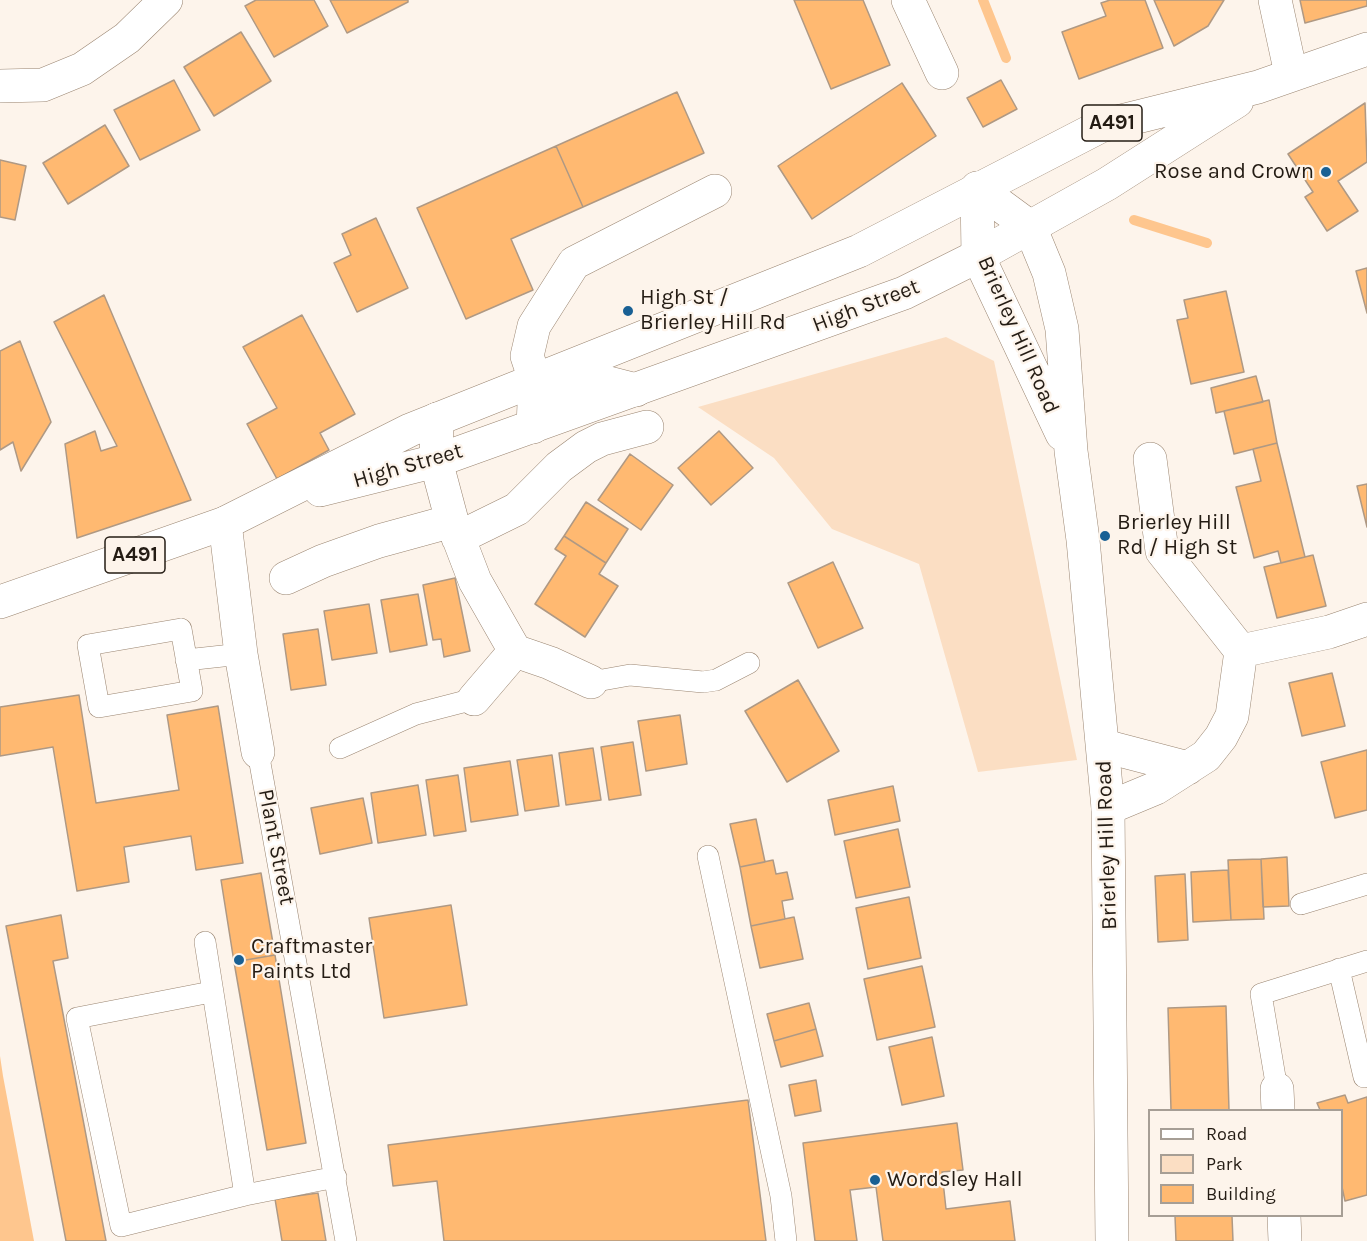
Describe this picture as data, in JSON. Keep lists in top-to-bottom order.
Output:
{
  "streets": {
    "main road": [
      "A491",
      "High Street",
      "Brierley Hill Road",
      "Plant Street"
    ]
  },
  "crossings": [
    ["High Street", "Brierley Hill Road"],
    ["High Street", "Plant Street"]
  ],
  "places": [
    "Rose and Crown",
    "High St / Brierley Hill Rd",
    "Brierley Hill Rd / High St",
    "Craftmaster Paints Ltd",
    "Wordsley Hall"
  ],
  "legend": ["Road", "Park", "Building"]
}
